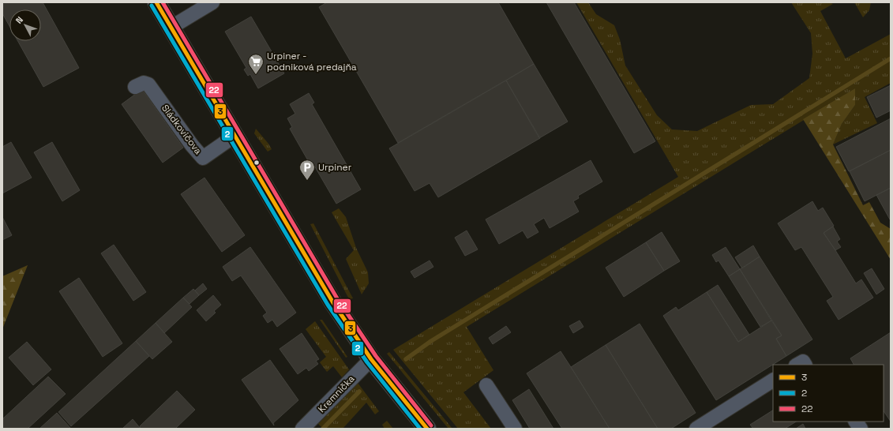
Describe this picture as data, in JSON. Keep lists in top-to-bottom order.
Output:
{
  "streets": {
    "lane": ["Sládkovičova", "Kremnička"]
  },
  "places": {
    "supermarket": ["Urpiner - podniková predajňa"],
    "parking": ["Urpiner"]
  },
  "lines": ["transit line 3", "transit line 22", "transit line 2"],
  "legend": ["3", "2", "22"],
  "north": "top left"
}
